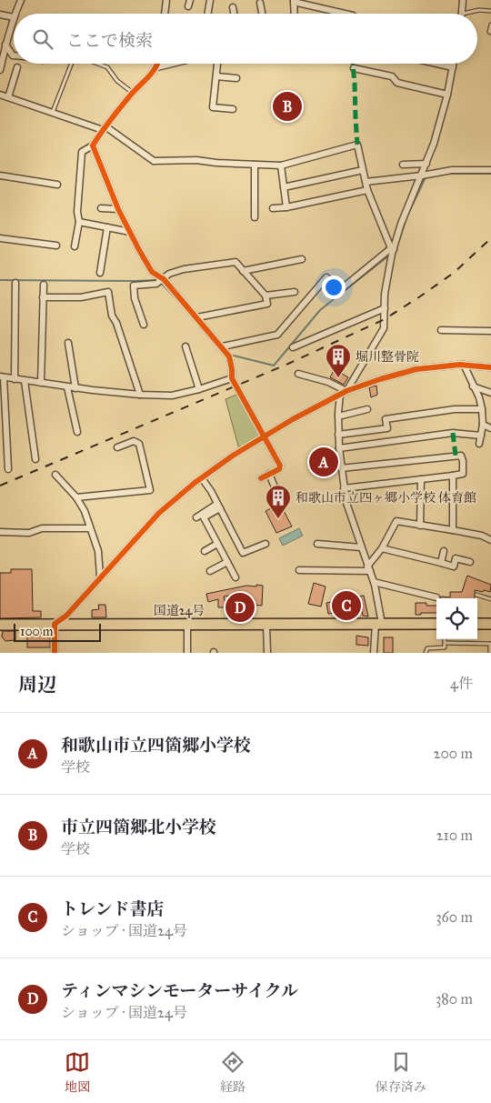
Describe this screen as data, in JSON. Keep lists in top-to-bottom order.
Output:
{
  "streets": {
    "highway": ["国道24号"]
  },
  "places": {
    "building": ["堀川整骨院", "和歌山市立四ヶ郷小学校 体育館"]
  },
  "scale_bar": "100 m",
  "page": {
    "search": "ここで検索",
    "pins": [
      "B",
      "A",
      "C",
      "D"
    ],
    "scale": "100 m",
    "heading": ["周辺", "4件"],
    "list": [
      {
        "mark": "A",
        "name": "和歌山市立四箇郷小学校",
        "note": "学校",
        "value": "200 m"
      },
      {
        "mark": "B",
        "name": "市立四箇郷北小学校",
        "note": "学校",
        "value": "210 m"
      },
      {
        "mark": "C",
        "name": "トレンド書店",
        "note": "ショップ · 国道24号",
        "value": "360 m"
      },
      {
        "mark": "D",
        "name": "ティンマシンモーターサイクル",
        "note": "ショップ · 国道24号",
        "value": "380 m"
      }
    ],
    "nav": ["地図", "経路", "保存済み"]
  }
}
